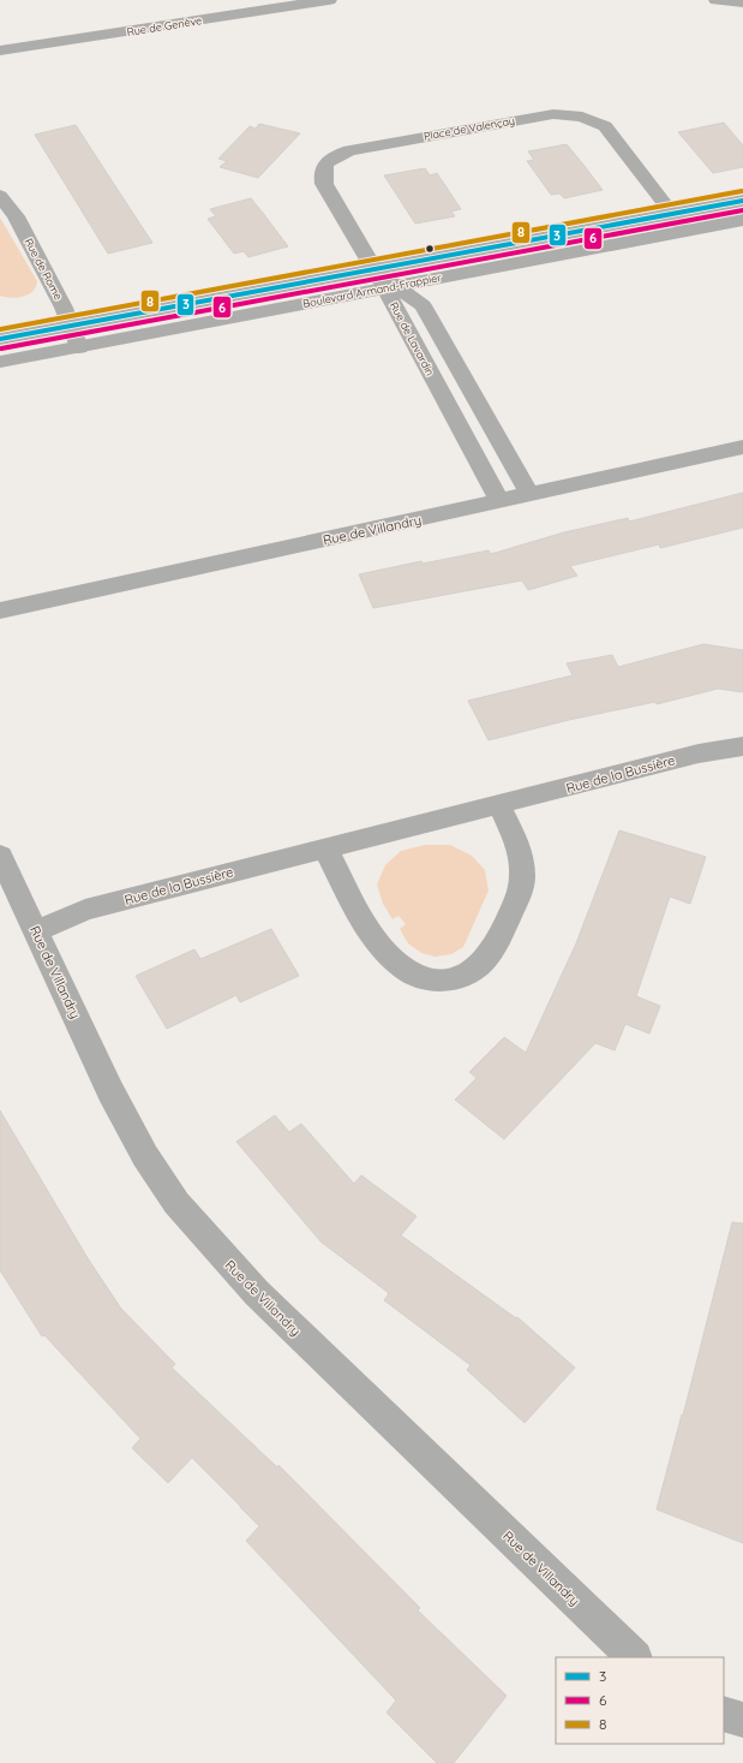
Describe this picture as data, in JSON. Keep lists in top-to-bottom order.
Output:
{
  "streets": {
    "street": [
      "Rue de Genève",
      "Place de Valençay",
      "Rue de Rome",
      "Boulevard Armand-Frappier",
      "Rue de Lavardin",
      "Rue de Villandry",
      "Rue de la Bussière"
    ]
  },
  "crossings": [
    ["Place de Valençay", "Boulevard Armand-Frappier"],
    ["Place de Valençay", "Rue de Lavardin"],
    ["Rue de Rome", "Boulevard Armand-Frappier"],
    ["Boulevard Armand-Frappier", "Rue de Lavardin"],
    ["Rue de Lavardin", "Rue de Villandry"],
    ["Rue de Villandry", "Rue de la Bussière"]
  ],
  "lines": ["transit line 8", "transit line 3", "transit line 6"],
  "legend": ["3", "6", "8"]
}
